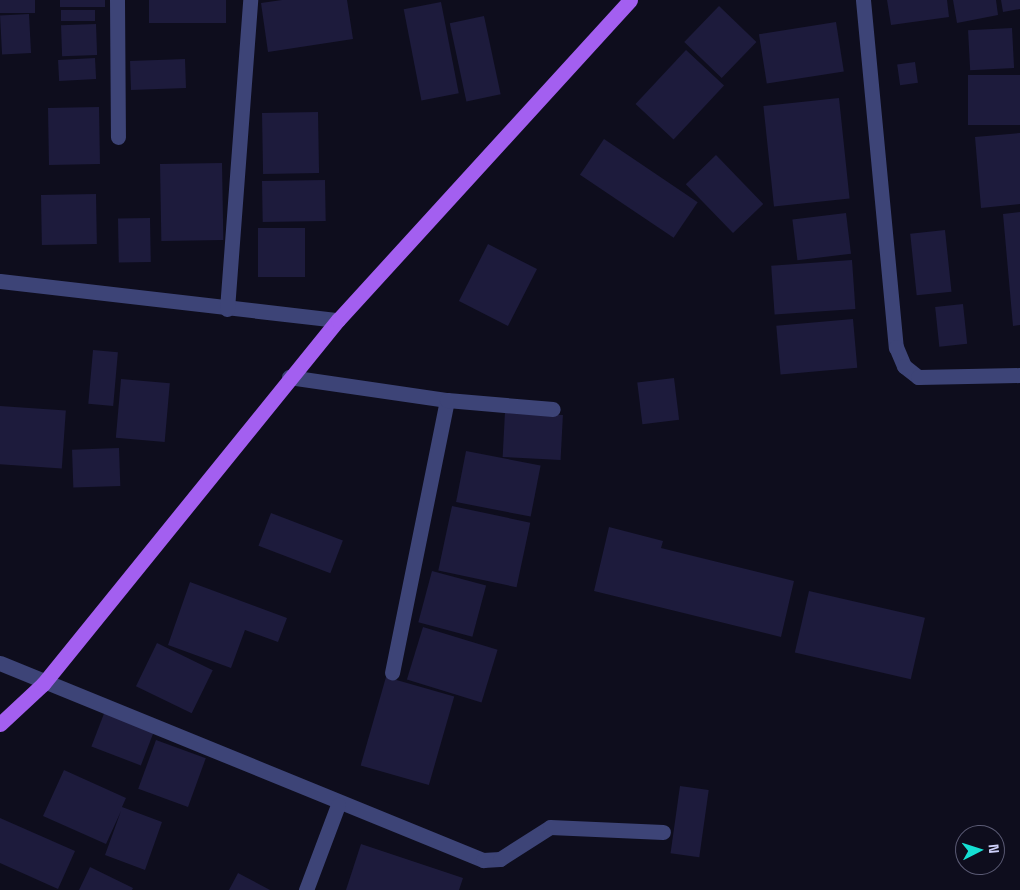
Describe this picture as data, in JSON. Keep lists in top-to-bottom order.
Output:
{
  "north": "right"
}
